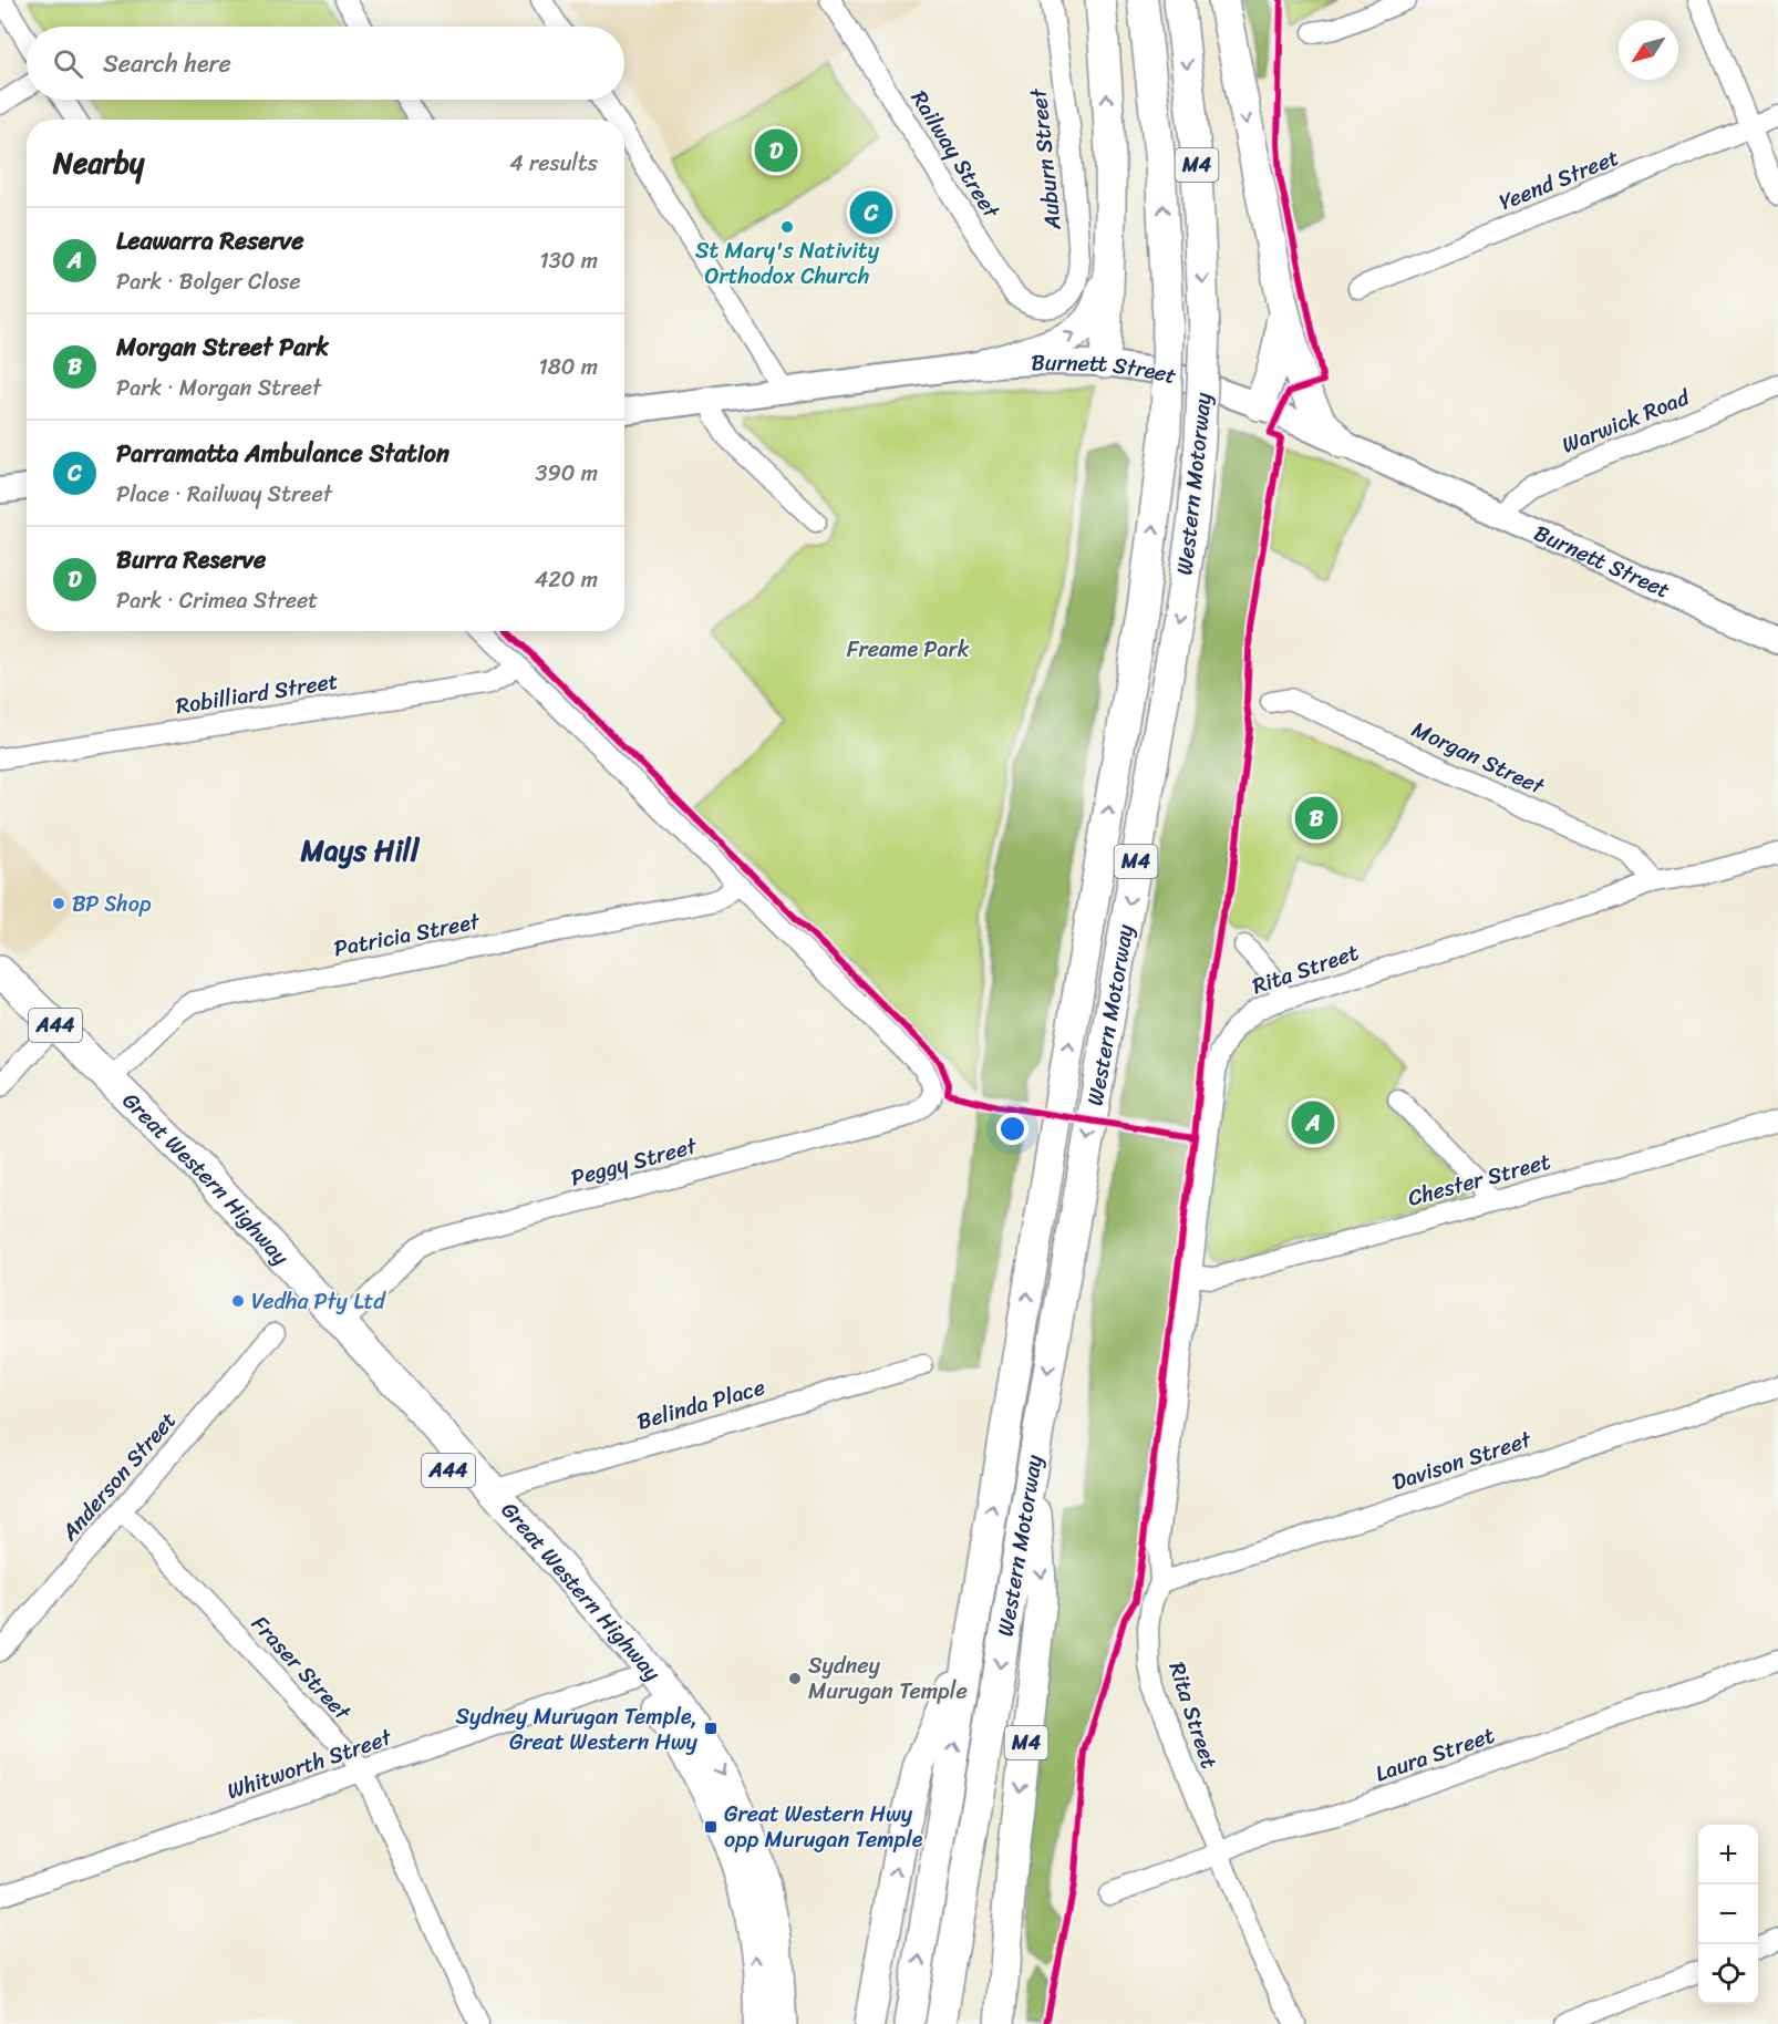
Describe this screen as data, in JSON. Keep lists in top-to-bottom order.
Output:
{
  "streets": {
    "highway": [
      "M4",
      "Western Motorway",
      "A44",
      "Great Western Highway"
    ],
    "main road": ["Burnett Street"],
    "street": [
      "Railway Street",
      "Auburn Street",
      "Yeend Street",
      "Warwick Road",
      "Robilliard Street",
      "Morgan Street",
      "Patricia Street",
      "Rita Street",
      "Peggy Street",
      "Chester Street",
      "Belinda Place",
      "Davison Street",
      "Anderson Street",
      "Fraser Street",
      "Laura Street",
      "Whitworth Street"
    ]
  },
  "crossings": [
    ["Railway Street", "Auburn Street"],
    ["M4", "Burnett Street"],
    ["M4", "Western Motorway"],
    ["Burnett Street", "Warwick Road"],
    ["Morgan Street", "Rita Street"],
    ["Patricia Street", "Peggy Street"],
    ["Patricia Street", "Great Western Highway"],
    ["Rita Street", "Chester Street"],
    ["Rita Street", "Davison Street"],
    ["Rita Street", "Laura Street"],
    ["Peggy Street", "Great Western Highway"],
    ["Great Western Highway", "Belinda Place"],
    ["Great Western Highway", "Whitworth Street"],
    ["Anderson Street", "Fraser Street"],
    ["Fraser Street", "Whitworth Street"]
  ],
  "districts": ["Mays Hill"],
  "parks": ["Freame Park"],
  "places": {
    "other": [
      "St Mary's Nativity Orthodox Church",
      "BP Shop",
      "Vedha Pty Ltd",
      "Sydney Murugan Temple"
    ],
    "transit": ["Sydney Murugan Temple, Great Western Hwy", "Great Western Hwy opp Murugan Temple"]
  },
  "north": "bottom left",
  "page": {
    "search": "Search here",
    "heading": ["Nearby", "4 results"],
    "pins": [
      "D",
      "C",
      "B",
      "A"
    ],
    "list": [
      {
        "mark": "A",
        "name": "Leawarra Reserve",
        "note": "Park · Bolger Close",
        "value": "130 m"
      },
      {
        "mark": "B",
        "name": "Morgan Street Park",
        "note": "Park · Morgan Street",
        "value": "180 m"
      },
      {
        "mark": "C",
        "name": "Parramatta Ambulance Station",
        "note": "Place · Railway Street",
        "value": "390 m"
      },
      {
        "mark": "D",
        "name": "Burra Reserve",
        "note": "Park · Crimea Street",
        "value": "420 m"
      }
    ],
    "map_buttons": ["+", "−"]
  }
}
